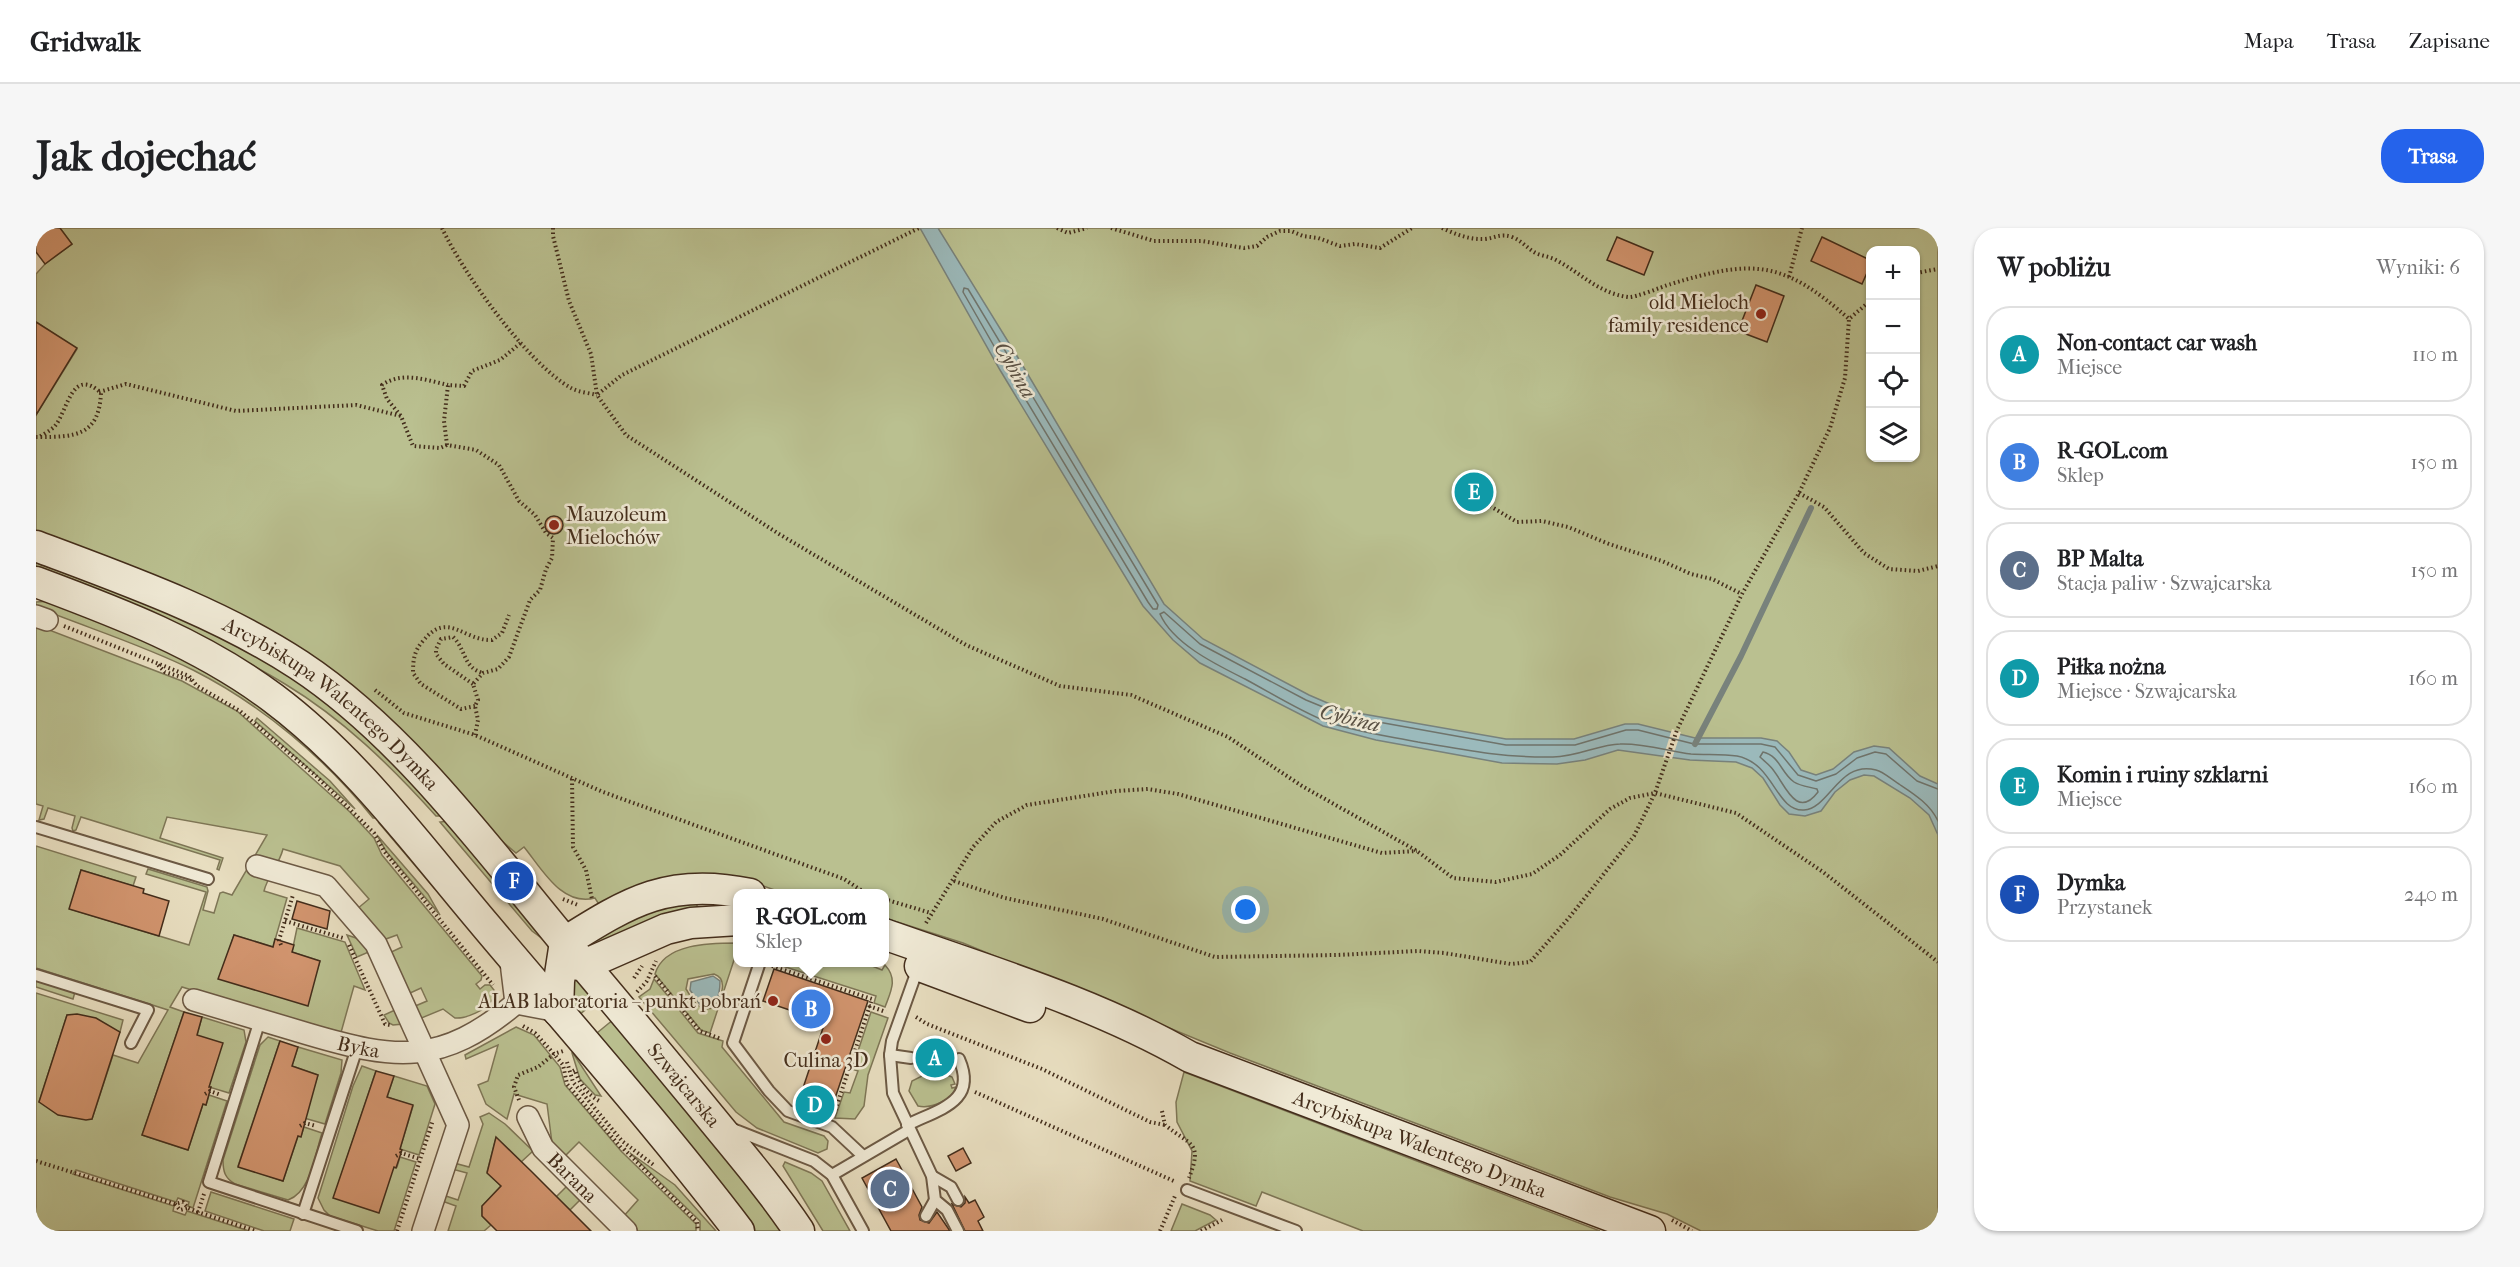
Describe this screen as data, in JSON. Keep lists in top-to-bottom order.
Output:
{
  "streets": {
    "street": [
      "Arcybiskupa Walentego Dymka",
      "Byka",
      "Szwajcarska",
      "Barana"
    ]
  },
  "crossings": [
    ["Arcybiskupa Walentego Dymka", "Szwajcarska"]
  ],
  "water": ["Cybina"],
  "places": [
    "old Mieloch family residence",
    "Mauzoleum Mielochów",
    "ALAB laboratoria – punkt pobrań",
    "Culina 3D"
  ],
  "page": {
    "header": "Gridwalk",
    "nav": ["Mapa", "Trasa", "Zapisane"],
    "buttons": "Trasa",
    "title": "Jak dojechać",
    "heading": ["W pobliżu", "Wyniki: 6"],
    "map_buttons": ["+", "−"],
    "list": [
      {
        "mark": "A",
        "name": "Non-contact car wash",
        "note": "Miejsce",
        "value": "110 m"
      },
      {
        "mark": "B",
        "name": "R-GOL.com",
        "note": "Sklep",
        "value": "150 m"
      },
      {
        "mark": "C",
        "name": "BP Malta",
        "note": "Stacja paliw · Szwajcarska",
        "value": "150 m"
      },
      {
        "mark": "D",
        "name": "Piłka nożna",
        "note": "Miejsce · Szwajcarska",
        "value": "160 m"
      },
      {
        "mark": "E",
        "name": "Komin i ruiny szklarni",
        "note": "Miejsce",
        "value": "160 m"
      },
      {
        "mark": "F",
        "name": "Dymka",
        "note": "Przystanek",
        "value": "240 m"
      }
    ],
    "pins": [
      "E",
      "F",
      "B",
      "A",
      "D",
      "C"
    ],
    "popup": ["R-GOL.com", "Sklep"]
  }
}
